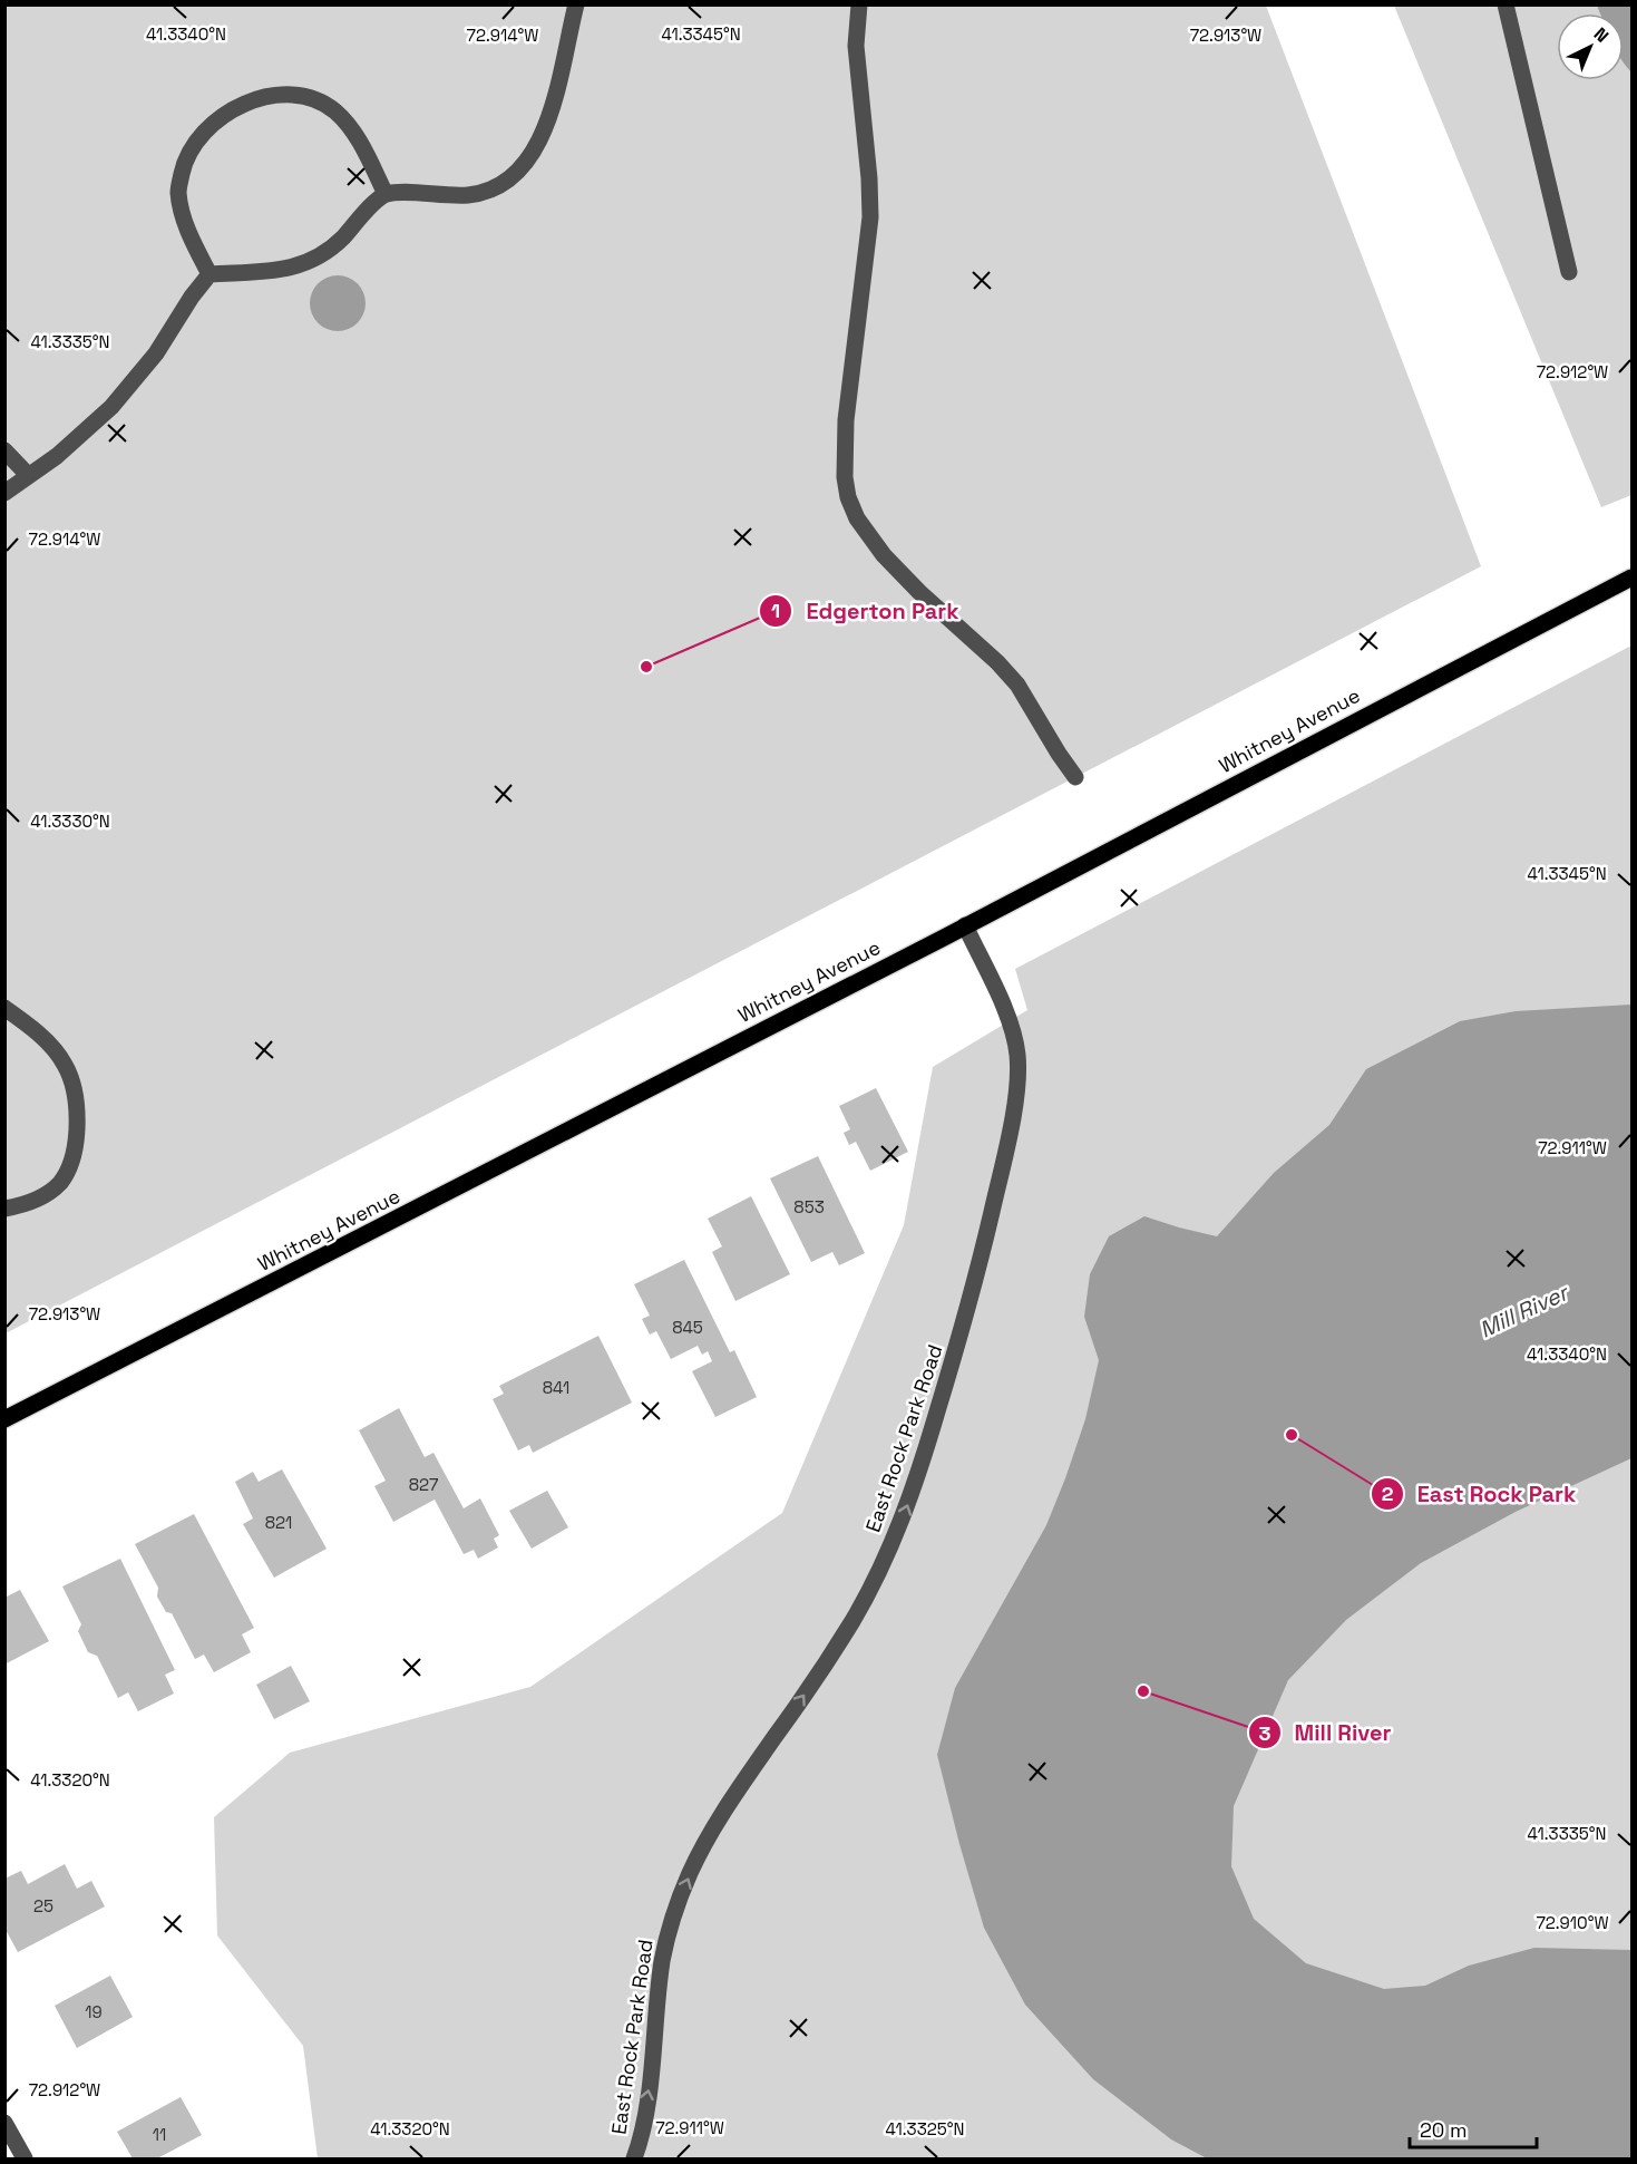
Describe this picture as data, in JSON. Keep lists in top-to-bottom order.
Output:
{
  "streets": {
    "main road": ["Whitney Avenue"],
    "street": ["East Rock Park Road"]
  },
  "crossings": [
    ["Whitney Avenue", "East Rock Park Road"]
  ],
  "one_way": ["East Rock Park Road"],
  "water": ["Mill River"],
  "places": ["Edgerton Park", "East Rock Park", "Mill River"],
  "house_numbers": [
    "853",
    "845",
    "841",
    "827",
    "821",
    "25",
    "19",
    "11"
  ],
  "scale_bar": "20 m",
  "north": "top right",
  "coordinates": [
    "41.3340°N",
    "41.3345°N",
    "72.914°W",
    "72.913°W",
    "41.3335°N",
    "72.912°W",
    "41.3330°N",
    "72.911°W",
    "41.3320°N",
    "72.910°W",
    "41.3325°N"
  ]
}
